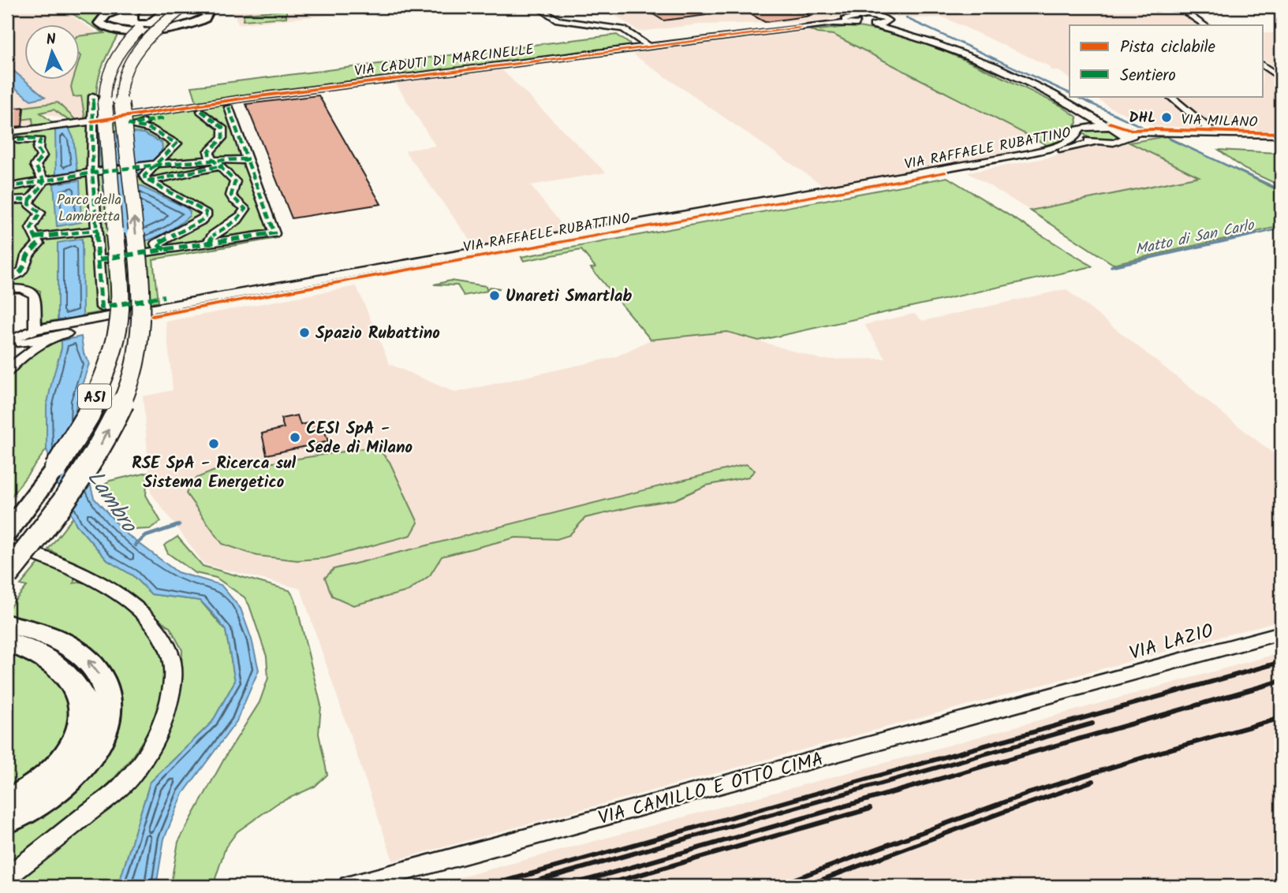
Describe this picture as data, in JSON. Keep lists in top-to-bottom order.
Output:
{
  "streets": {
    "highway": ["A51"],
    "street": [
      "VIA CADUTI DI MARCINELLE",
      "VIA MILANO",
      "VIA RAFFAELE RUBATTINO",
      "VIA LAZIO",
      "VIA CAMILLO E OTTO CIMA"
    ]
  },
  "crossings": [
    ["VIA MILANO", "VIA RAFFAELE RUBATTINO"],
    ["VIA LAZIO", "VIA CAMILLO E OTTO CIMA"]
  ],
  "water": ["Matto di San Carlo", "Lambro"],
  "parks": ["Parco della Lambretta"],
  "places": [
    "DHL",
    "Unareti Smartlab",
    "Spazio Rubattino",
    "CESI SpA - Sede di Milano",
    "RSE SpA - Ricerca sul Sistema Energetico"
  ],
  "legend": ["Pista ciclabile", "Sentiero"],
  "north": "top"
}
